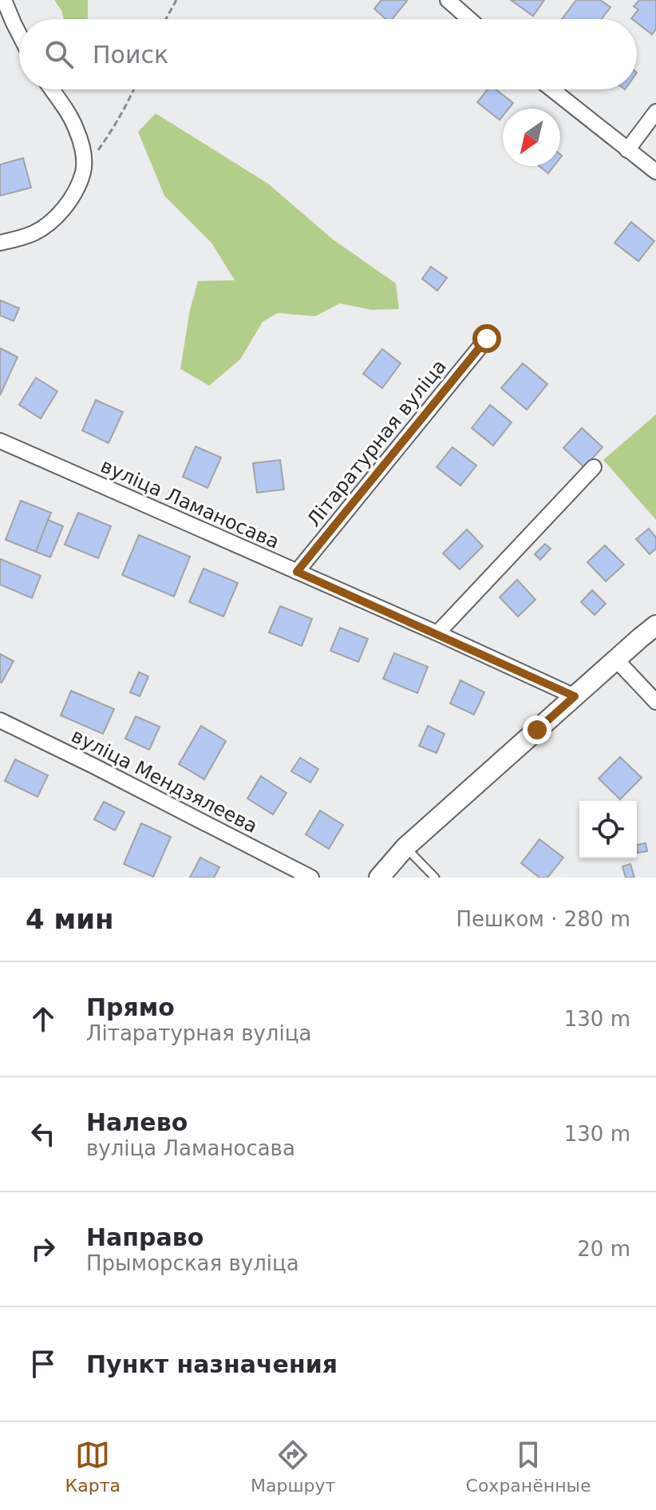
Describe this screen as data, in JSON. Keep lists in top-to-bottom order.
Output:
{
  "streets": {
    "street": ["Літаратурная вуліца", "вуліца Ламаносава", "вуліца Мендзялеева"]
  },
  "crossings": [
    ["Літаратурная вуліца", "вуліца Ламаносава"]
  ],
  "north": "bottom left",
  "page": {
    "search": "Поиск",
    "heading": ["4 мин", "Пешком · 280 m"],
    "list": [
      ["Прямо", "Літаратурная вуліца", "130 m"],
      ["Налево", "вуліца Ламаносава", "130 m"],
      ["Направо", "Прыморская вуліца", "20 m"],
      "Пункт назначения"
    ],
    "nav": ["Карта", "Маршрут", "Сохранённые"]
  }
}
